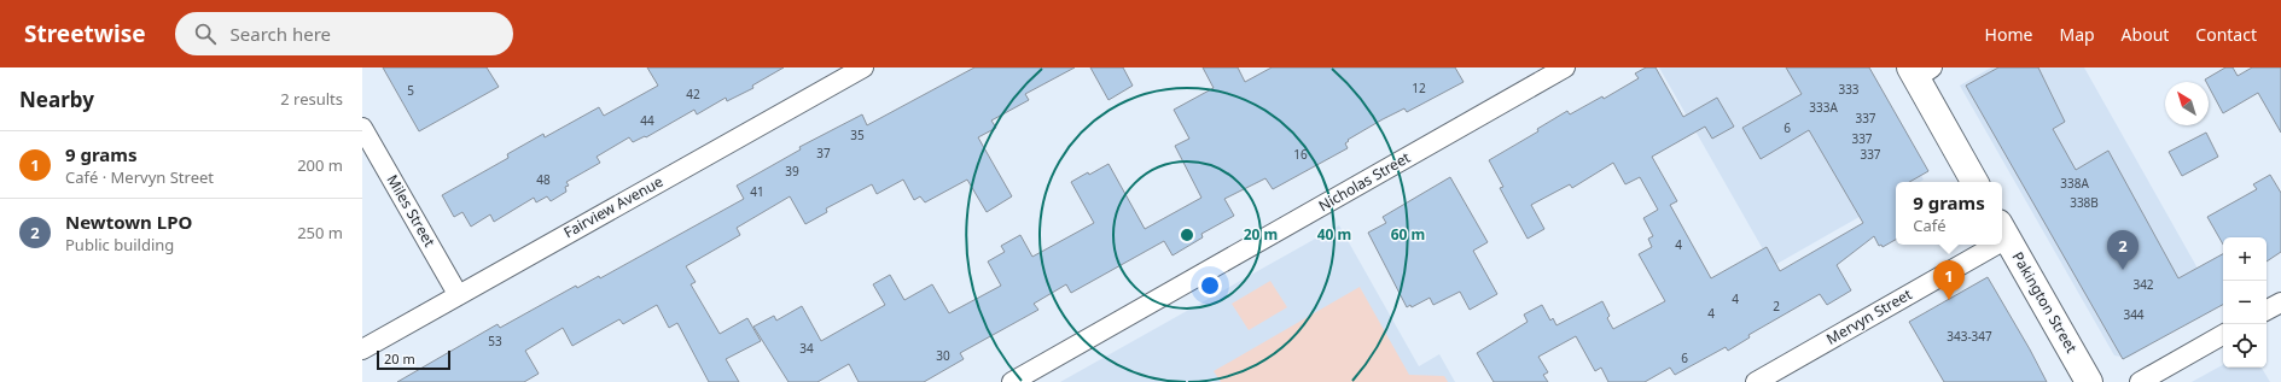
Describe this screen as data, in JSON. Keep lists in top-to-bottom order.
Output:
{
  "streets": {
    "street": [
      "Nicholas Street",
      "Fairview Avenue",
      "Miles Street",
      "Pakington Street",
      "Mervyn Street"
    ]
  },
  "crossings": [
    ["Fairview Avenue", "Miles Street"]
  ],
  "house_numbers": [
    "12",
    "333",
    "5",
    "42",
    "333A",
    "337",
    "44",
    "6",
    "35",
    "337",
    "37",
    "16",
    "337",
    "39",
    "48",
    "338A",
    "41",
    "338B",
    "4",
    "342",
    "4",
    "2",
    "4",
    "344",
    "343-347",
    "53",
    "34",
    "30",
    "6"
  ],
  "scale_bar": "20 m",
  "north": "top left",
  "page": {
    "header": "Streetwise",
    "search": "Search here",
    "nav": [
      "Home",
      "Map",
      "About",
      "Contact"
    ],
    "heading": ["Nearby", "2 results"],
    "list": [
      {
        "mark": "1",
        "name": "9 grams",
        "note": "Café · Mervyn Street",
        "value": "200 m"
      },
      {
        "mark": "2",
        "name": "Newtown LPO",
        "note": "Public building",
        "value": "250 m"
      }
    ],
    "popup": ["9 grams", "Café"],
    "pins": ["2", "1"],
    "map_buttons": ["+", "−"],
    "scale": "20 m"
  },
  "rings": ["20 m", "40 m", "60 m"]
}
